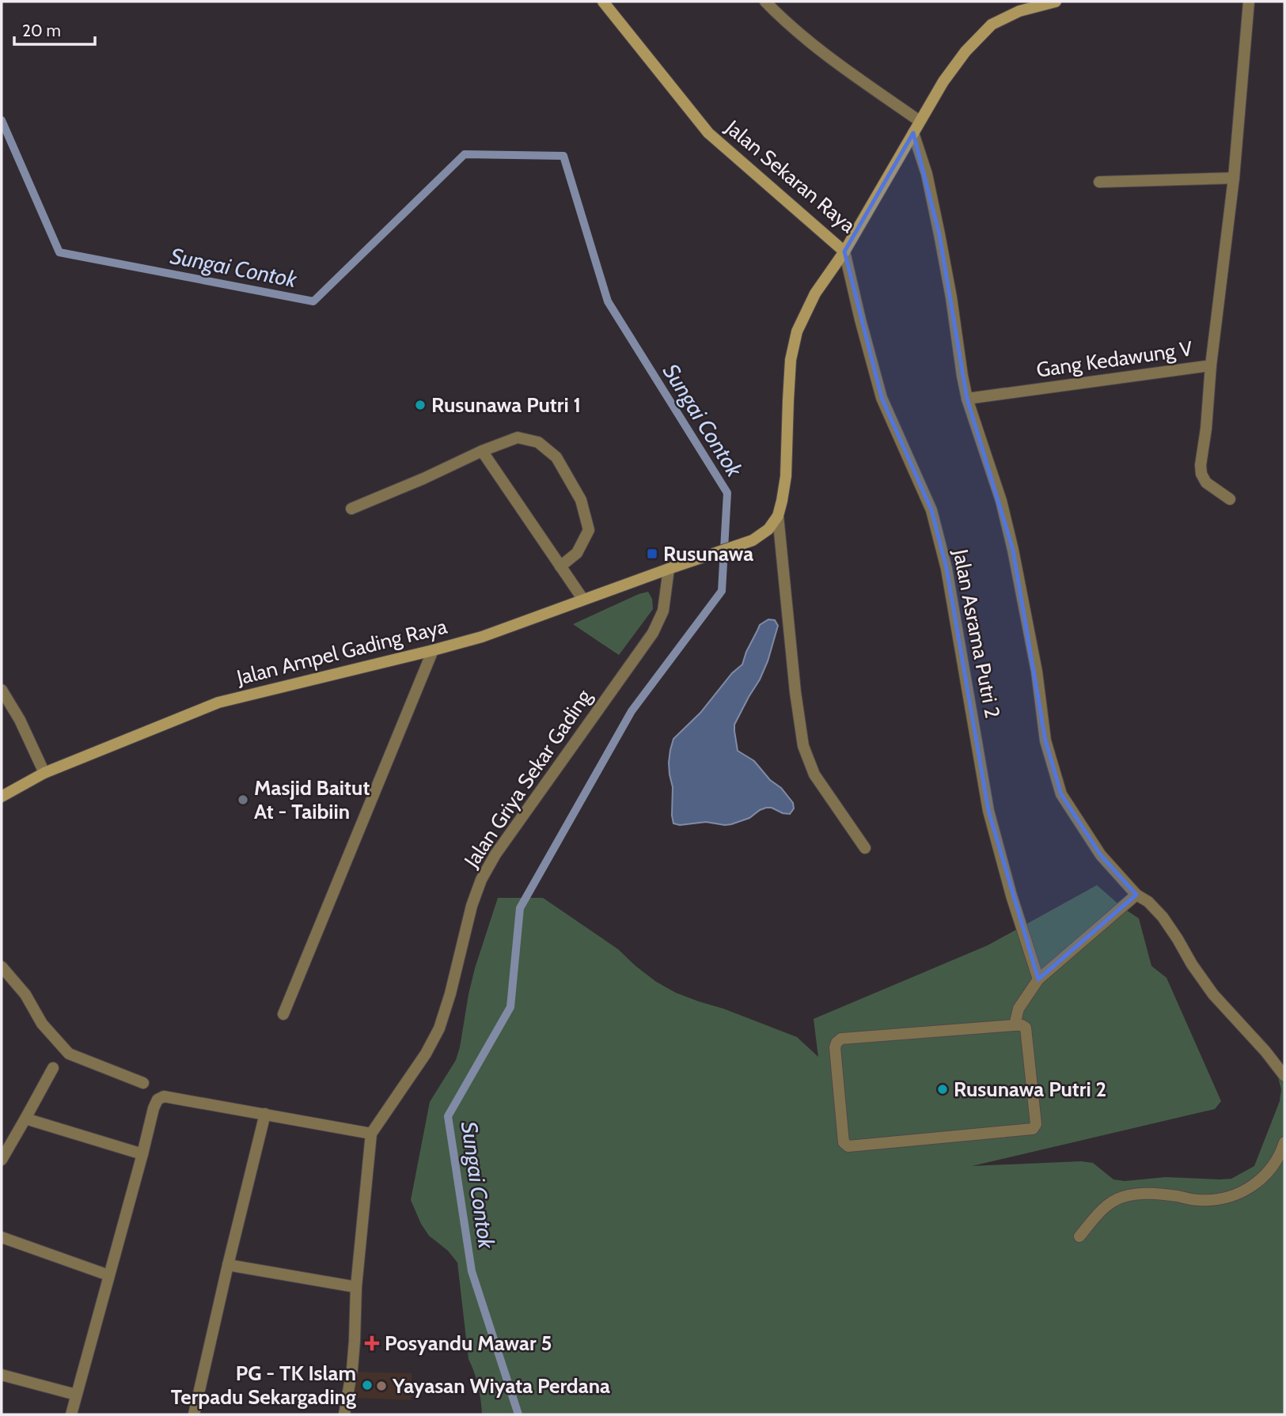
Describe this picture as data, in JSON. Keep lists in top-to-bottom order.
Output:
{
  "streets": {
    "main road": ["Jalan Sekaran Raya", "Jalan Ampel Gading Raya"],
    "street": ["Gang Kedawung V", "Jalan Asrama Putri 2", "Jalan Griya Sekar Gading"]
  },
  "crossings": [
    ["Jalan Sekaran Raya", "Jalan Asrama Putri 2"],
    ["Jalan Ampel Gading Raya", "Jalan Griya Sekar Gading"]
  ],
  "water": ["Sungai Contok"],
  "places": {
    "other": [
      "Rusunawa Putri 1",
      "Masjid Baitut At - Taibiin",
      "Rusunawa Putri 2",
      "PG - TK Islam Terpadu Sekargading",
      "Yayasan Wiyata Perdana"
    ],
    "transit": ["Rusunawa"],
    "health": ["Posyandu Mawar 5"]
  },
  "scale_bar": "20 m"
}
